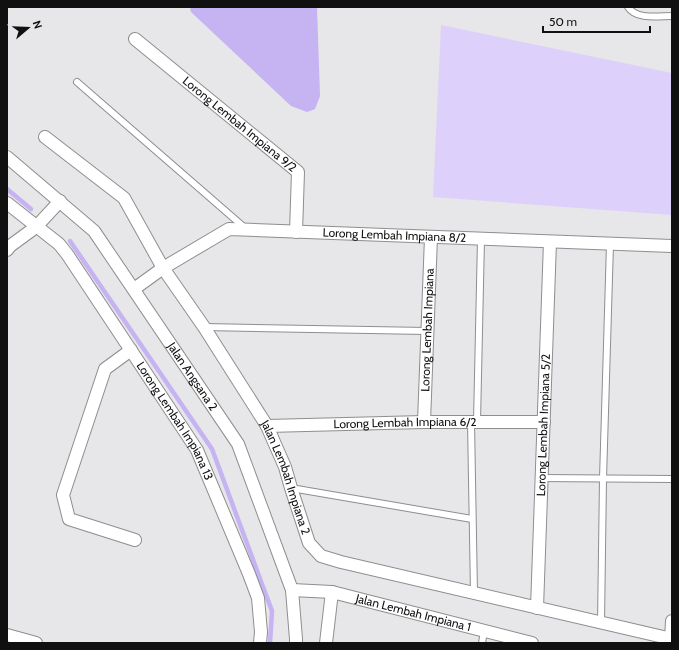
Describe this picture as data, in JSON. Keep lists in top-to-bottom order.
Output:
{
  "streets": {
    "street": [
      "Lorong Lembah Impiana 9/2",
      "Lorong Lembah Impiana 8/2",
      "Lorong Lembah Impiana",
      "Jalan Angsana 2",
      "Lorong Lembah Impiana 13",
      "Lorong Lembah Impiana 6/2",
      "Lorong Lembah Impiana 5/2",
      "Jalan Lembah Impiana 2",
      "Jalan Lembah Impiana 1"
    ]
  },
  "crossings": [
    ["Lorong Lembah Impiana 9/2", "Lorong Lembah Impiana 8/2"],
    ["Lorong Lembah Impiana 8/2", "Lorong Lembah Impiana"],
    ["Lorong Lembah Impiana 8/2", "Jalan Angsana 2"],
    ["Lorong Lembah Impiana 8/2", "Lorong Lembah Impiana 5/2"],
    ["Lorong Lembah Impiana 8/2", "Jalan Lembah Impiana 2"],
    ["Lorong Lembah Impiana", "Lorong Lembah Impiana 6/2"],
    ["Jalan Angsana 2", "Jalan Lembah Impiana 1"],
    ["Lorong Lembah Impiana 6/2", "Lorong Lembah Impiana 5/2"],
    ["Lorong Lembah Impiana 6/2", "Jalan Lembah Impiana 2"],
    ["Lorong Lembah Impiana 5/2", "Jalan Lembah Impiana 2"]
  ],
  "scale_bar": "50 m",
  "north": "right"
}
